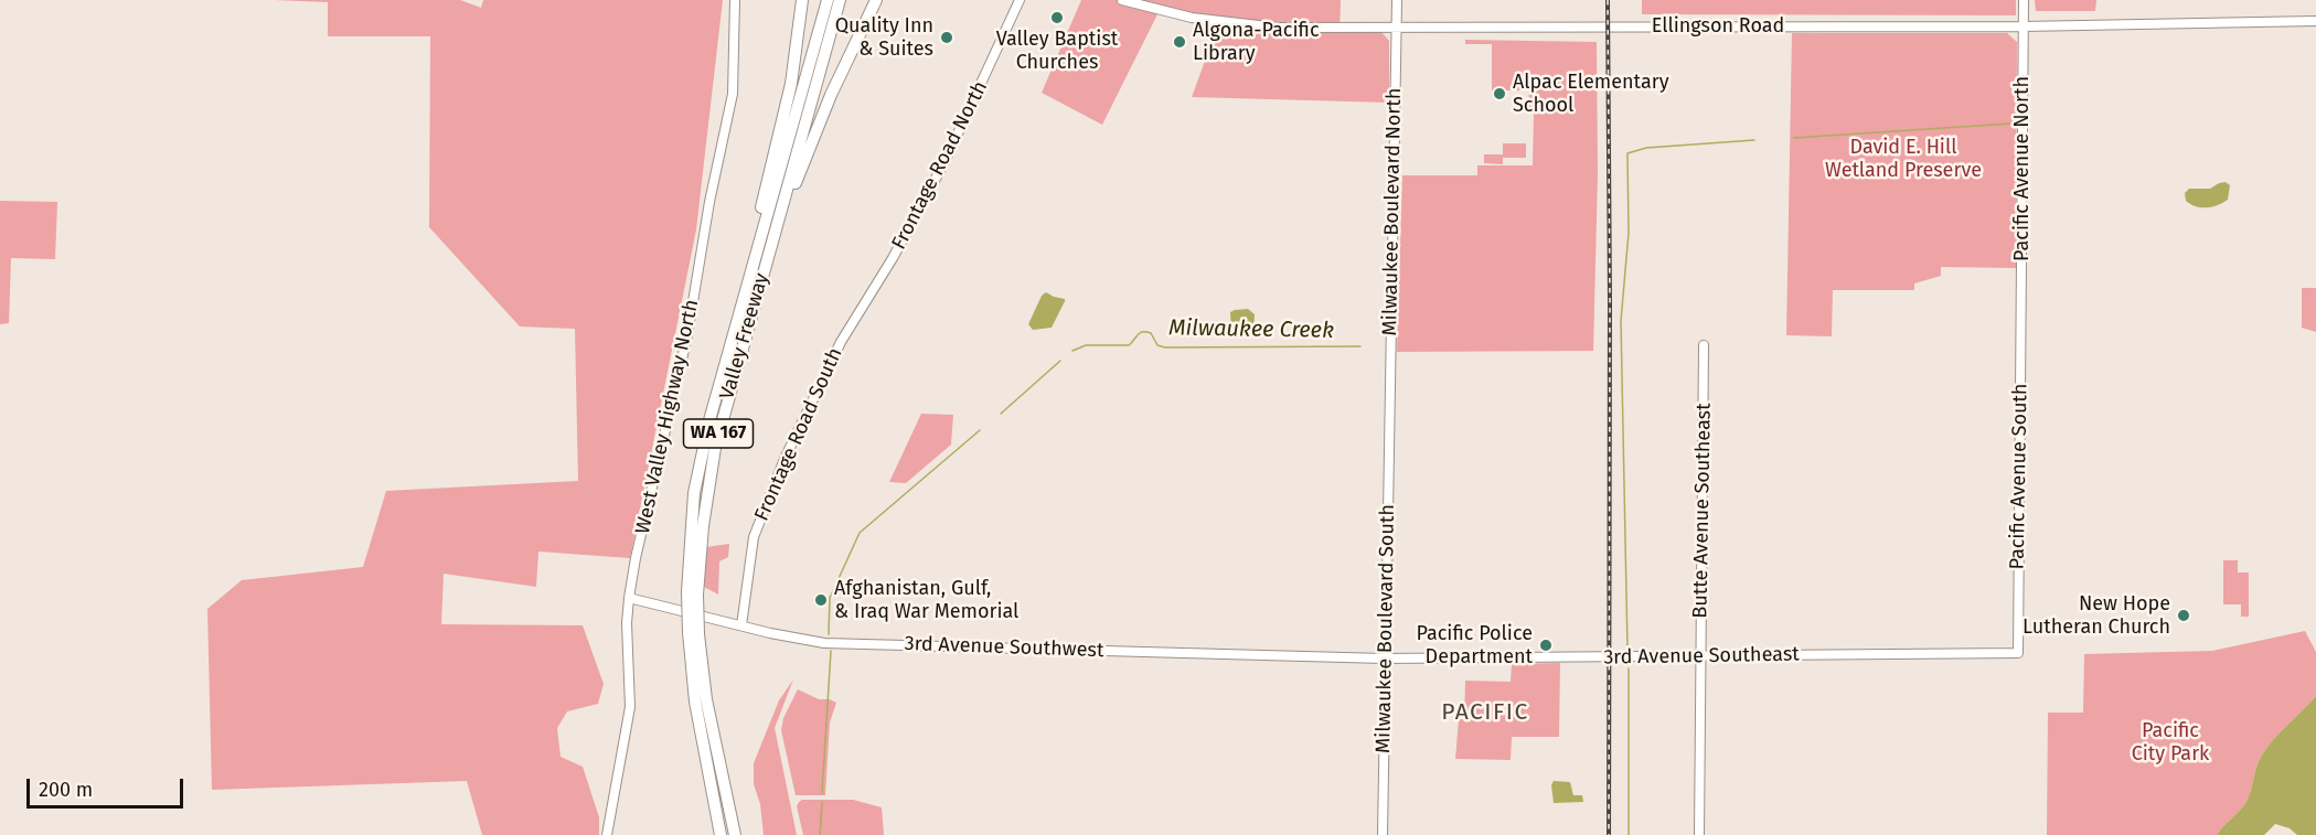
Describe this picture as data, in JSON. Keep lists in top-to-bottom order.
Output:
{
  "streets": {
    "highway": ["Valley Freeway", "WA 167"],
    "street": [
      "Ellingson Road",
      "Frontage Road North",
      "Pacific Avenue North",
      "Milwaukee Boulevard North",
      "West Valley Highway North",
      "Frontage Road South",
      "Pacific Avenue South",
      "Butte Avenue Southeast",
      "Milwaukee Boulevard South",
      "3rd Avenue Southwest",
      "3rd Avenue Southeast"
    ]
  },
  "crossings": [
    ["Ellingson Road", "Pacific Avenue North"],
    ["Ellingson Road", "Milwaukee Boulevard North"],
    ["Frontage Road North", "Frontage Road South"],
    ["Pacific Avenue North", "Pacific Avenue South"],
    ["Milwaukee Boulevard North", "Milwaukee Boulevard South"],
    ["West Valley Highway North", "3rd Avenue Southwest"],
    ["Frontage Road South", "3rd Avenue Southwest"],
    ["Pacific Avenue South", "3rd Avenue Southeast"],
    ["Butte Avenue Southeast", "3rd Avenue Southeast"],
    ["Milwaukee Boulevard South", "3rd Avenue Southwest"],
    ["Milwaukee Boulevard South", "3rd Avenue Southeast"],
    ["3rd Avenue Southwest", "3rd Avenue Southeast"]
  ],
  "districts": ["PACIFIC"],
  "water": ["Milwaukee Creek"],
  "parks": ["David E. Hill Wetland Preserve", "Pacific City Park"],
  "places": [
    "Valley Baptist Churches",
    "Quality Inn & Suites",
    "Algona-Pacific Library",
    "Alpac Elementary School",
    "Afghanistan, Gulf, & Iraq War Memorial",
    "New Hope Lutheran Church",
    "Pacific Police Department"
  ],
  "scale_bar": "200 m"
}
